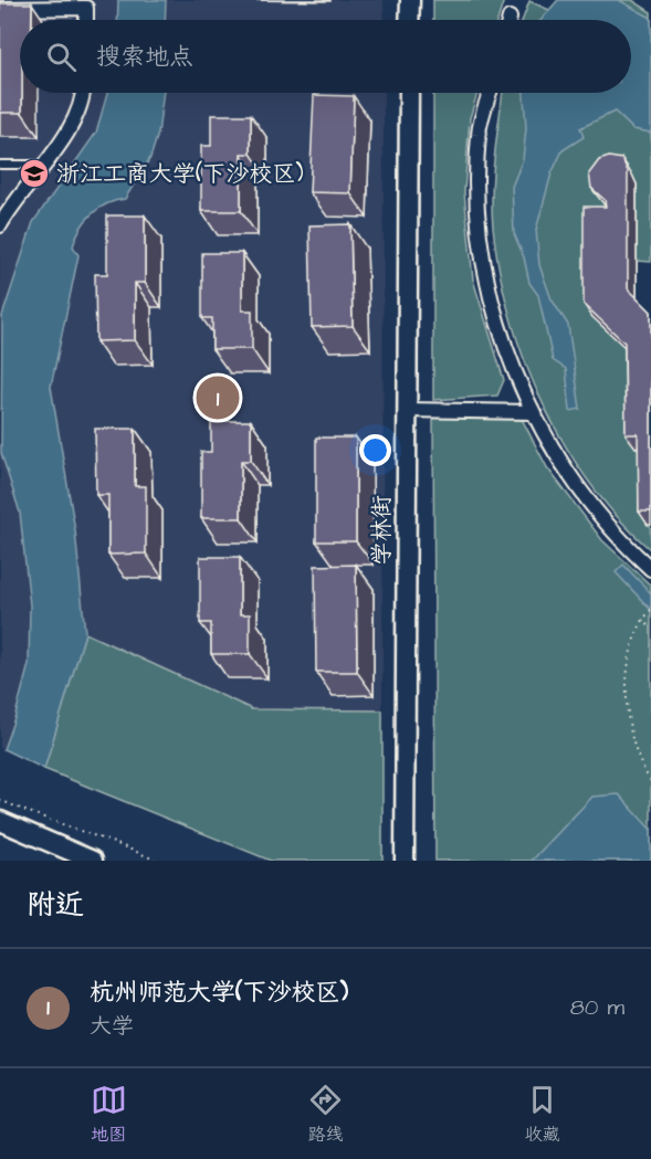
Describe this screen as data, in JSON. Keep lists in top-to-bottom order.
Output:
{
  "streets": {
    "main road": ["学林街"]
  },
  "places": {
    "school or university": ["浙江工商大学(下沙校区)"]
  },
  "page": {
    "search": "搜索地点",
    "pins": "1",
    "heading": "附近",
    "list": [
      {
        "mark": "1",
        "name": "杭州师范大学(下沙校区)",
        "note": "大学",
        "value": "80 m"
      }
    ],
    "nav": ["地图", "路线", "收藏"]
  }
}
